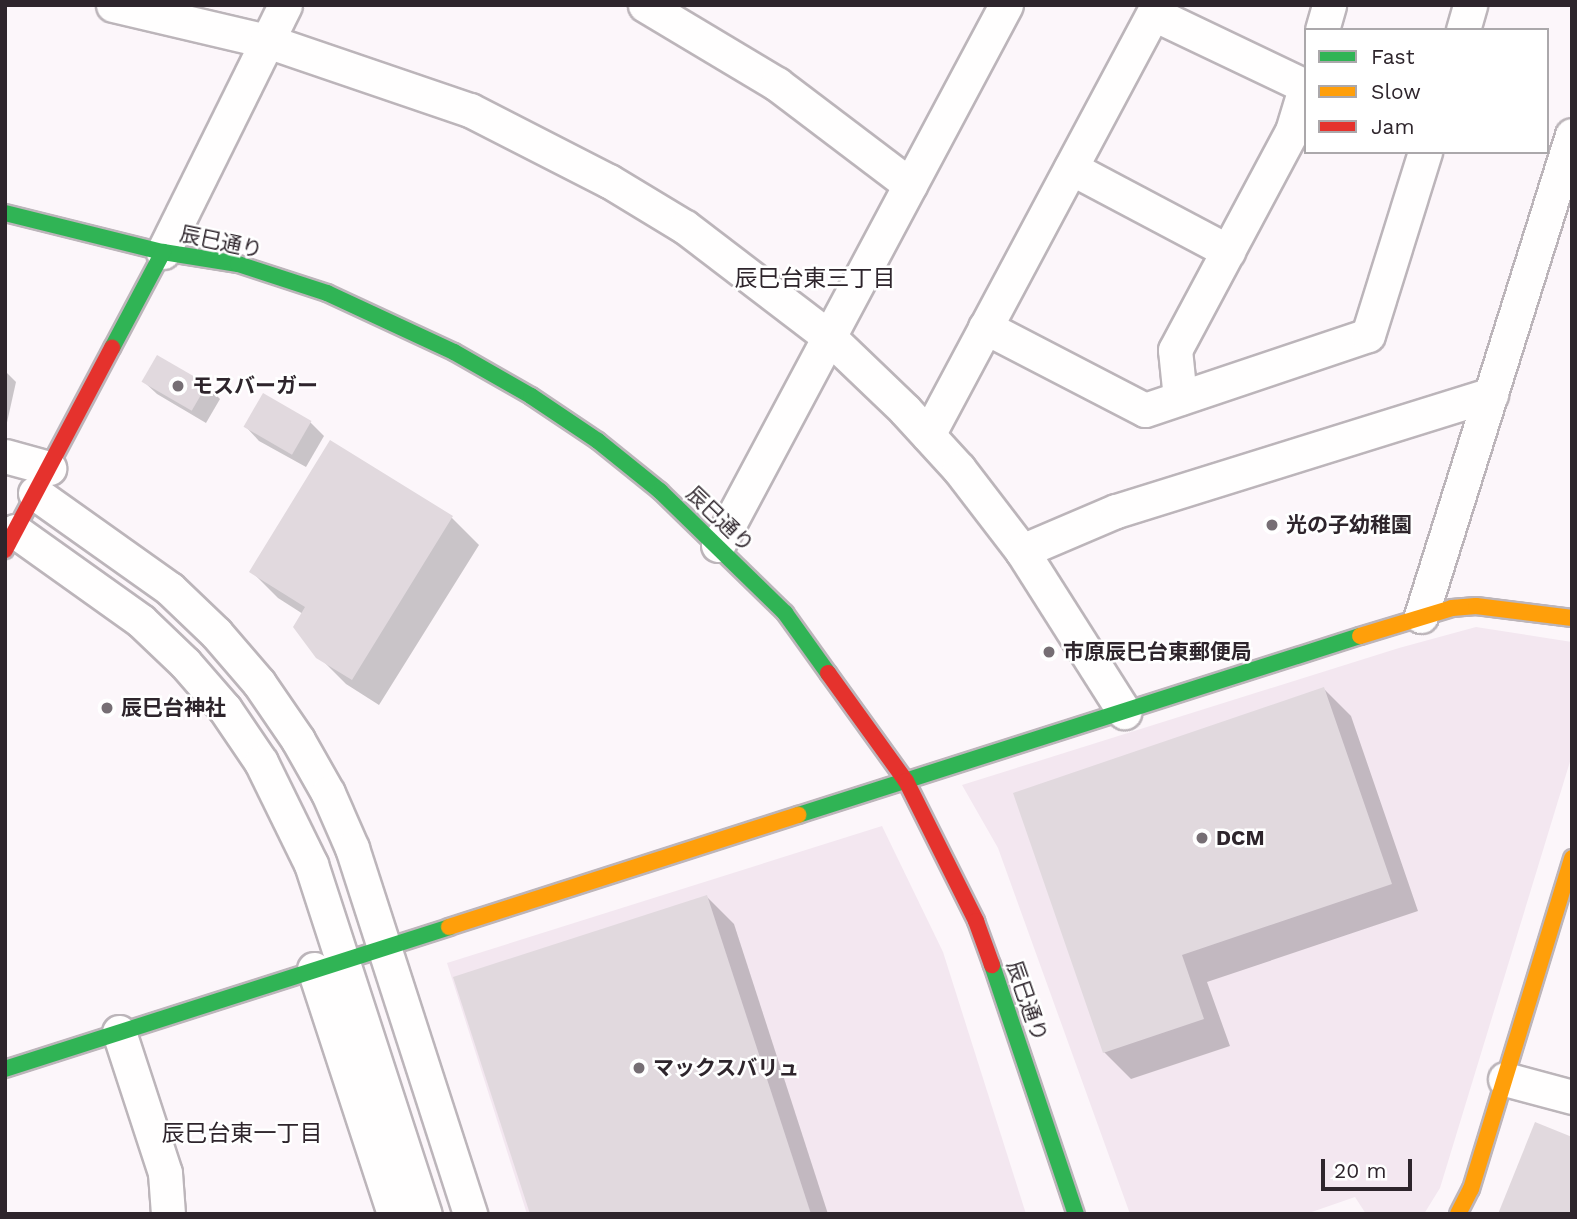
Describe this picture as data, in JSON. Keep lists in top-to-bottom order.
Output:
{
  "streets": {
    "street": ["辰巳通り"]
  },
  "districts": ["辰巳台東三丁目", "辰巳台東一丁目"],
  "places": [
    "モスバーガー",
    "光の子幼稚園",
    "市原辰巳台東郵便局",
    "辰巳台神社",
    "DCM",
    "マックスバリュ"
  ],
  "legend": ["Fast", "Slow", "Jam"],
  "scale_bar": "20 m"
}
